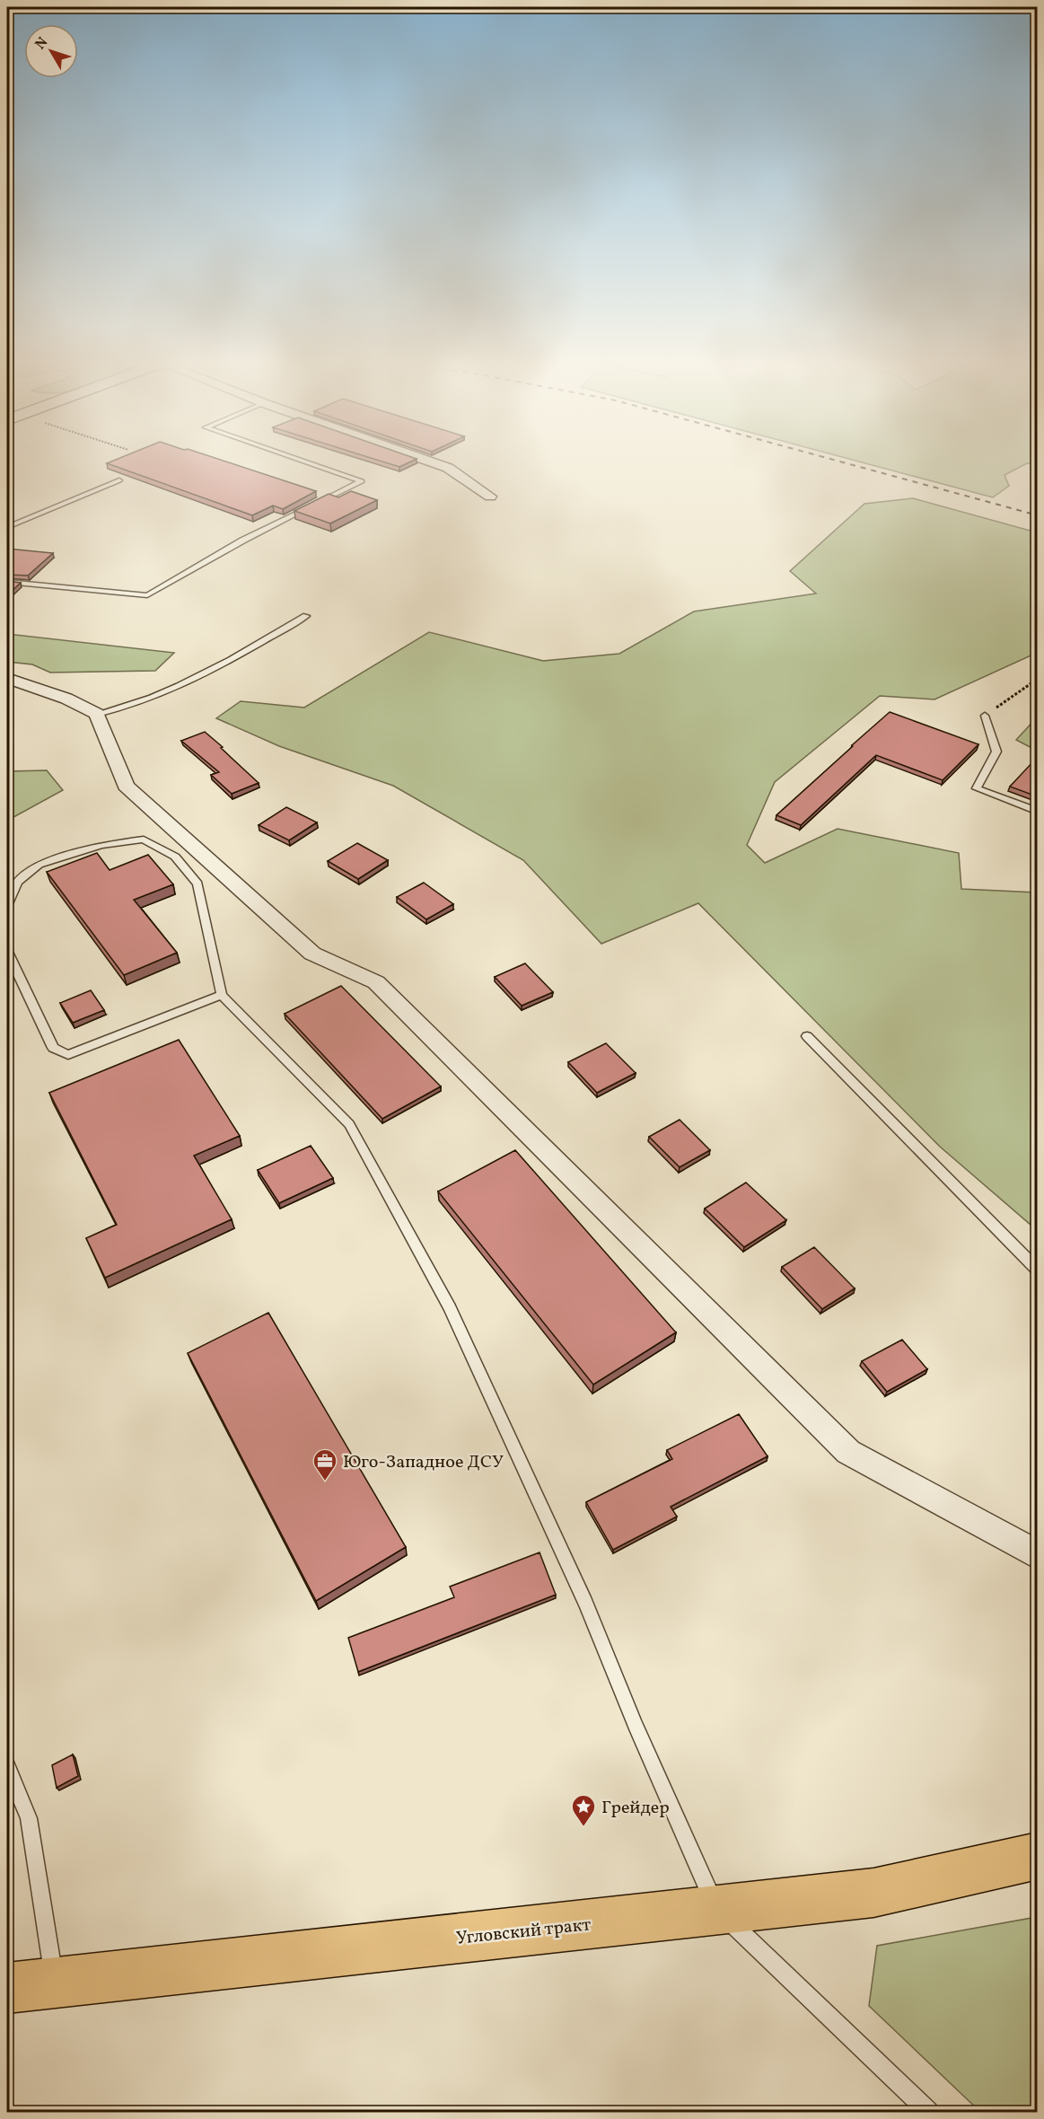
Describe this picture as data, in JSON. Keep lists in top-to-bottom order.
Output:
{
  "streets": {
    "highway": ["Угловский тракт"]
  },
  "places": {
    "office": ["Юго-Западное ДСУ"],
    "place": ["Грейдер"]
  },
  "north": "top left"
}
